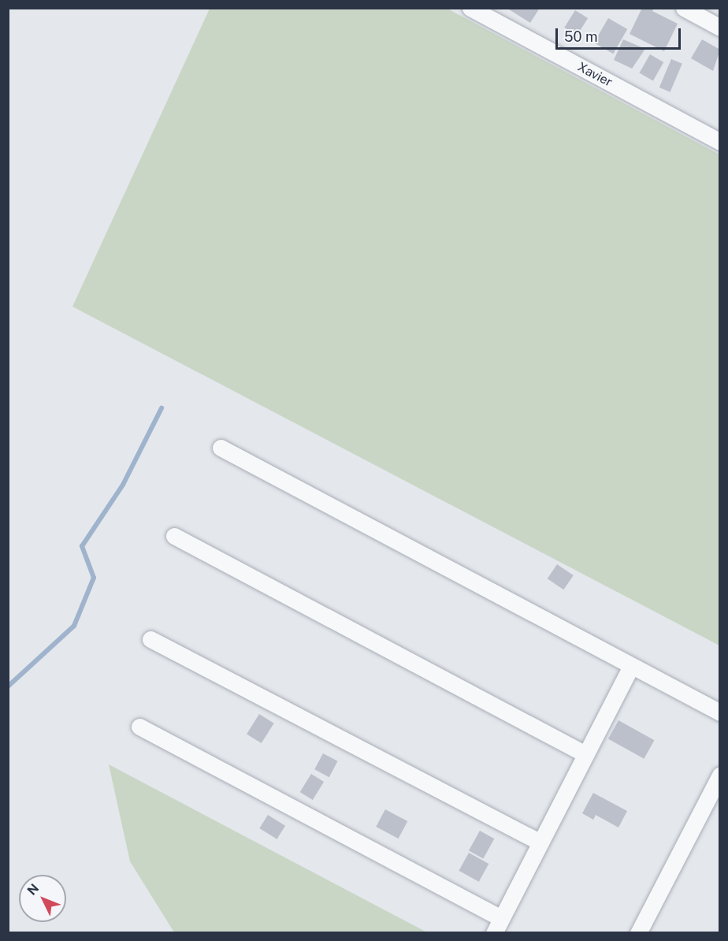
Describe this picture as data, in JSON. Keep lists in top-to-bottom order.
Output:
{
  "streets": {
    "street": ["Xavier"]
  },
  "scale_bar": "50 m",
  "north": "top left"
}
